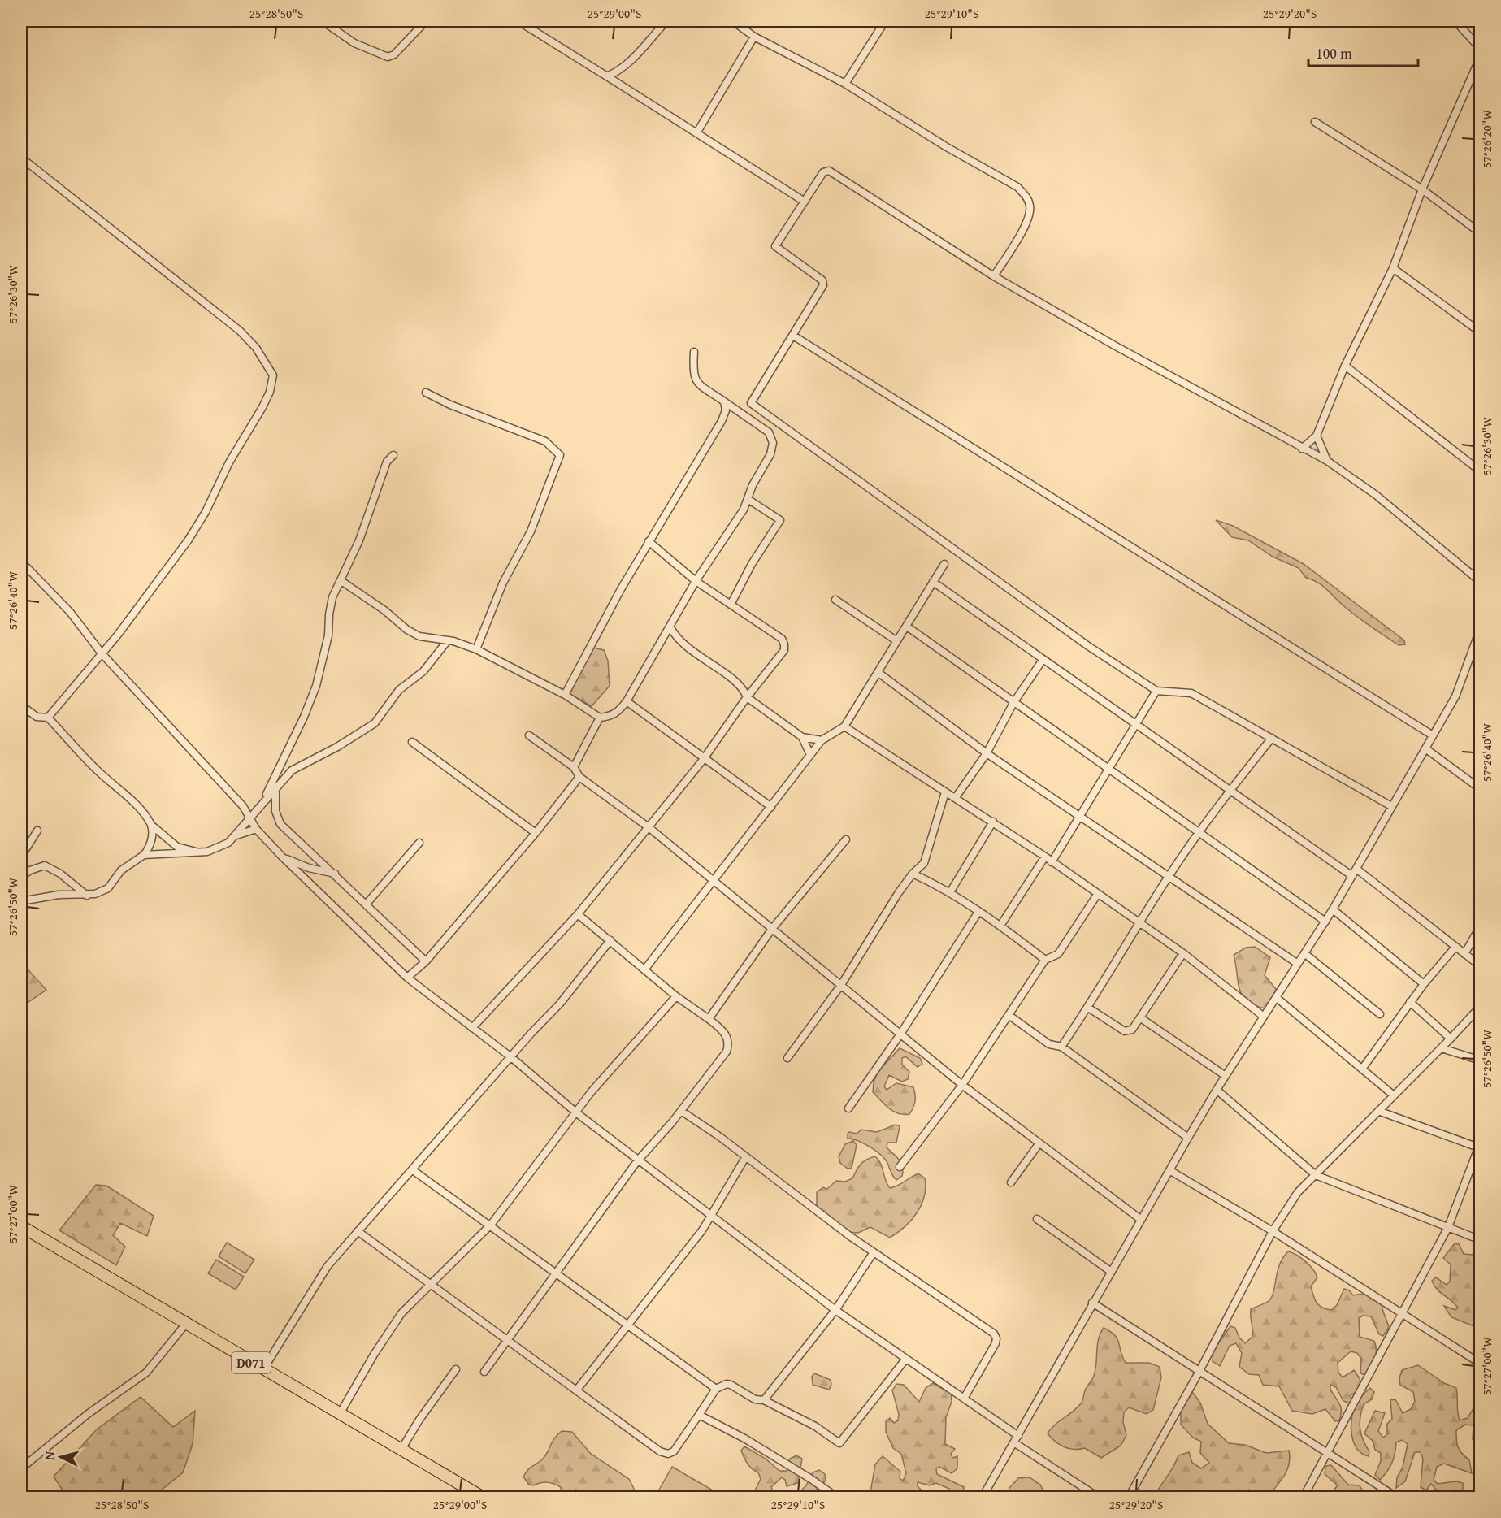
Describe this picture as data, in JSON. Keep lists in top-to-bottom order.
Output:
{
  "streets": {
    "main road": ["D071"]
  },
  "scale_bar": "100 m",
  "north": "left",
  "coordinates": [
    "25°28'50\"S",
    "25°29'00\"S",
    "25°29'10\"S",
    "25°29'20\"S",
    "57°26'20\"W",
    "57°26'30\"W",
    "57°26'40\"W",
    "57°26'50\"W",
    "57°27'00\"W"
  ]
}
